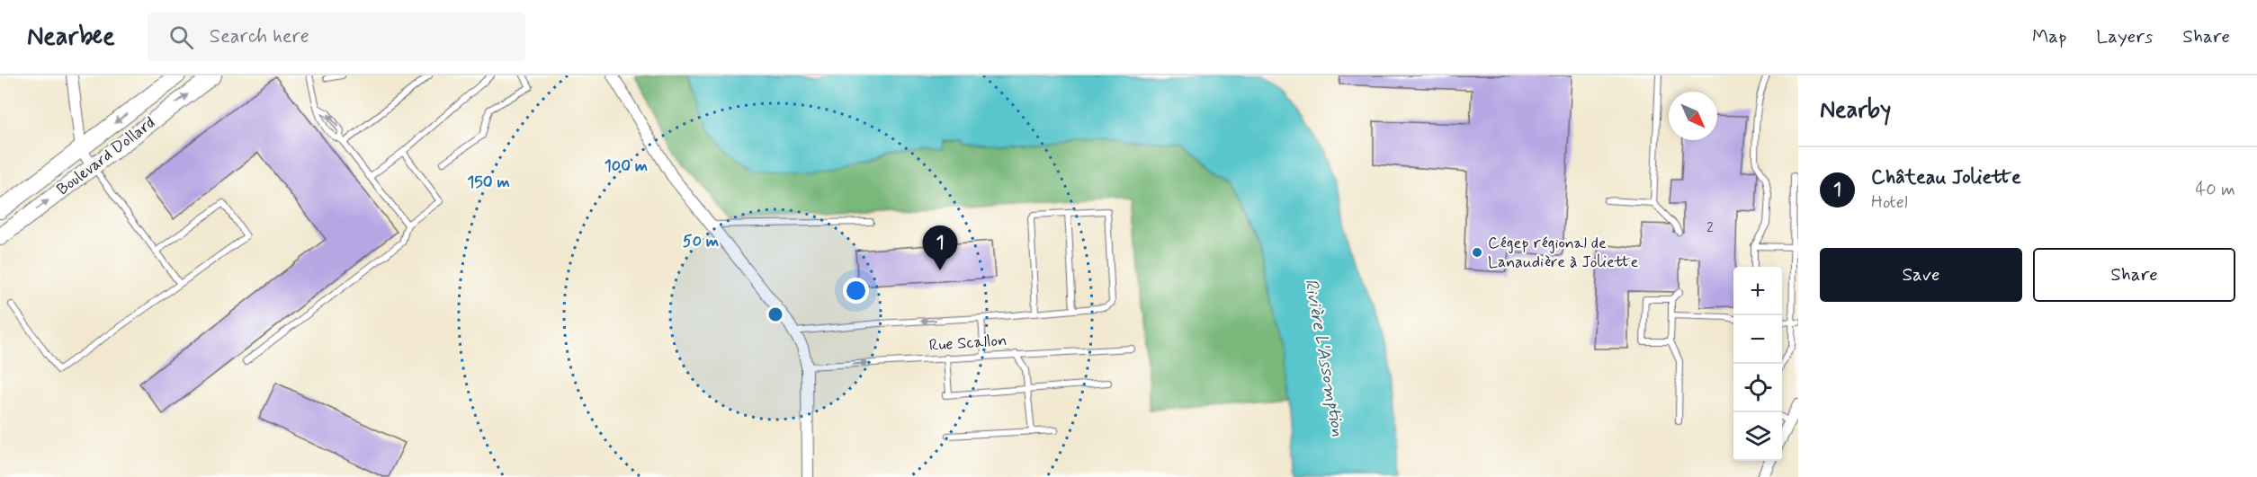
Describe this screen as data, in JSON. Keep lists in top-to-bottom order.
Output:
{
  "streets": {
    "main road": ["Boulevard Dollard"],
    "lane": ["Rue Scallon"]
  },
  "water": ["Rivière L'Assomption"],
  "places": ["Cégep régional de Lanaudière à Joliette"],
  "house_numbers": ["2"],
  "north": "bottom right",
  "page": {
    "header": "Nearbee",
    "search": "Search here",
    "nav": ["Map", "Layers", "Share"],
    "heading": "Nearby",
    "list": [
      {
        "mark": "1",
        "name": "Château Joliette",
        "note": "Hotel",
        "value": "40 m"
      }
    ],
    "pins": "1",
    "buttons": ["Save", "Share"],
    "map_buttons": ["+", "−"]
  },
  "rings": ["100 m", "150 m", "50 m"]
}
